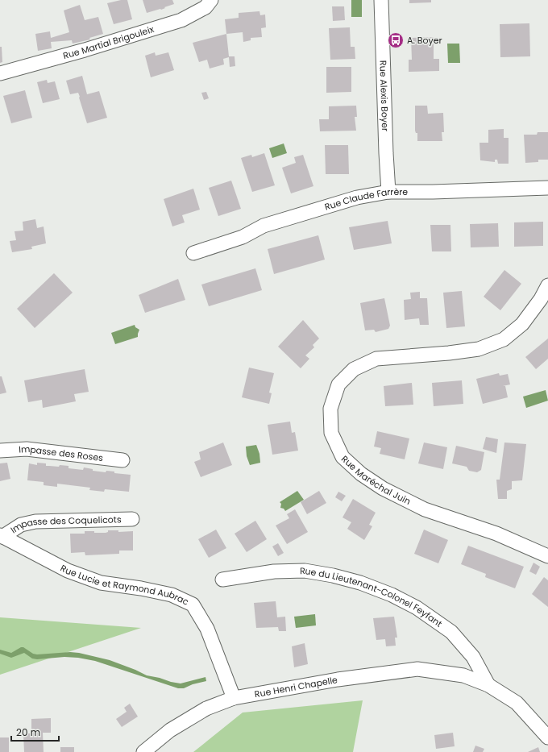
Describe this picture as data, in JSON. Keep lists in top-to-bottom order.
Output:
{
  "streets": {
    "street": [
      "Rue Martial Brigouleix",
      "Rue Alexis Boyer",
      "Rue Claude Farrère",
      "Impasse des Roses",
      "Rue Maréchal Juin",
      "Impasse des Coquelicots",
      "Rue Lucie et Raymond Aubrac",
      "Rue du Lieutenant-Colonel Feyfant",
      "Rue Henri Chapelle"
    ]
  },
  "crossings": [
    ["Rue Alexis Boyer", "Rue Claude Farrère"],
    ["Impasse des Coquelicots", "Rue Lucie et Raymond Aubrac"],
    ["Rue Lucie et Raymond Aubrac", "Rue Henri Chapelle"],
    ["Rue du Lieutenant-Colonel Feyfant", "Rue Henri Chapelle"]
  ],
  "places": {
    "bus stop": ["A. Boyer"]
  },
  "scale_bar": "20 m"
}
